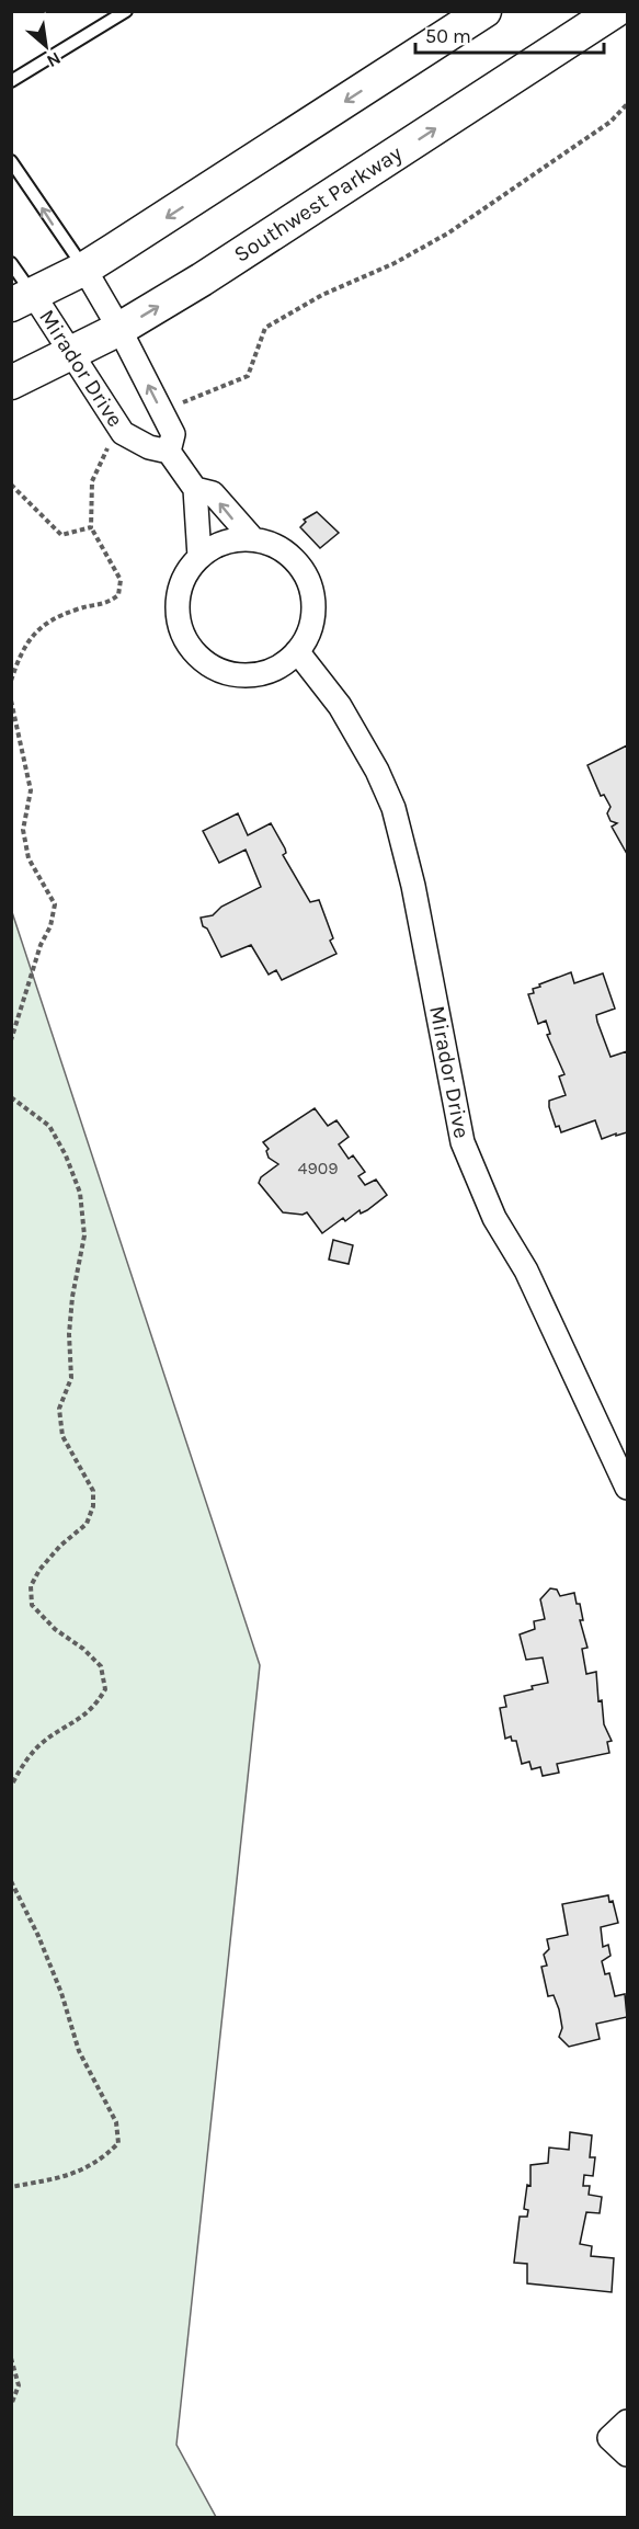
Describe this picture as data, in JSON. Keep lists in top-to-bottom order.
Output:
{
  "streets": {
    "main road": ["Southwest Parkway"],
    "street": ["Mirador Drive"]
  },
  "crossings": [
    ["Southwest Parkway", "Mirador Drive"]
  ],
  "house_numbers": ["4909"],
  "scale_bar": "50 m",
  "north": "bottom right"
}
